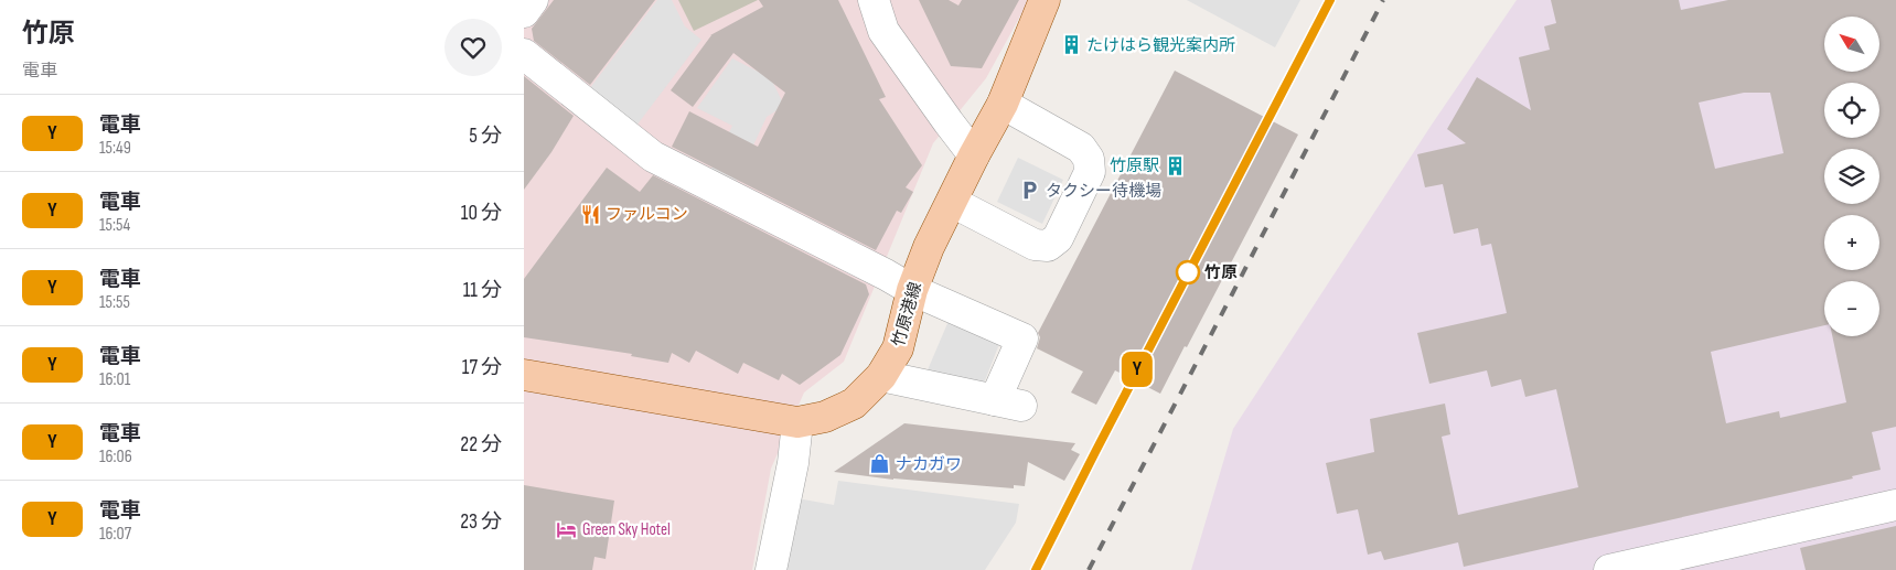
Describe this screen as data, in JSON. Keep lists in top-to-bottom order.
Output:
{
  "streets": {
    "main road": ["竹原港線"]
  },
  "places": {
    "building": ["たけはら観光案内所", "竹原駅"],
    "parking": ["タクシー待機場"],
    "restaurant": ["ファルコン"],
    "other": ["竹原"],
    "shop": ["ナカガワ"],
    "hotel": ["Green Sky Hotel"]
  },
  "north": "top left",
  "page": {
    "heading": ["竹原", "電車"],
    "on_map": "Y",
    "map_buttons": ["+", "−"],
    "list": [
      {
        "mark": "Y",
        "name": "電車",
        "note": "15:49",
        "value": "5 分"
      },
      {
        "mark": "Y",
        "name": "電車",
        "note": "15:54",
        "value": "10 分"
      },
      {
        "mark": "Y",
        "name": "電車",
        "note": "15:55",
        "value": "11 分"
      },
      {
        "mark": "Y",
        "name": "電車",
        "note": "16:01",
        "value": "17 分"
      },
      {
        "mark": "Y",
        "name": "電車",
        "note": "16:06",
        "value": "22 分"
      },
      {
        "mark": "Y",
        "name": "電車",
        "note": "16:07",
        "value": "23 分"
      }
    ]
  }
}
